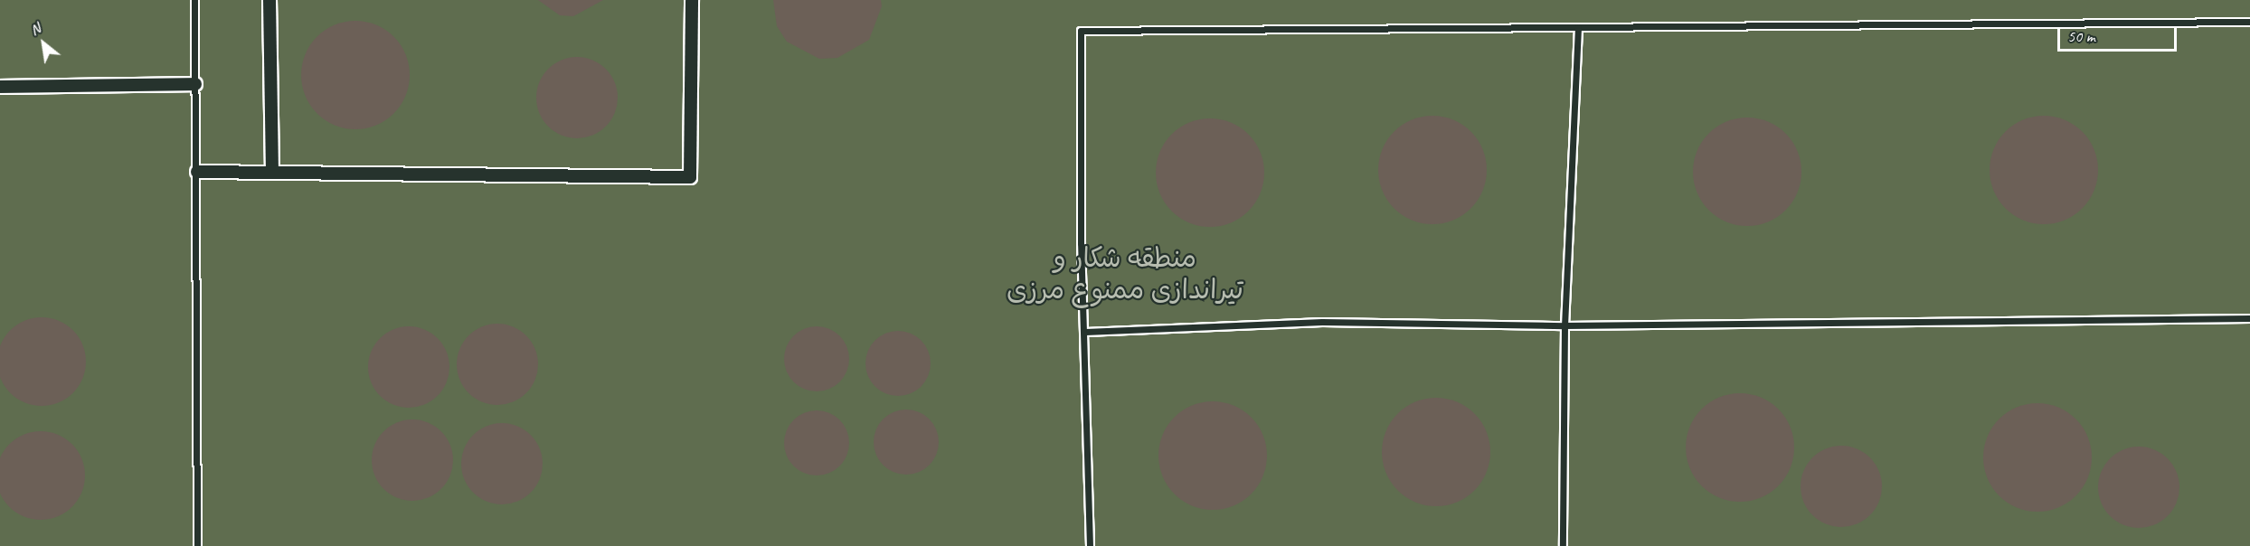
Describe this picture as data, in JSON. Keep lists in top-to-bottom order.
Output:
{
  "parks": ["منطقه شکار و تیراندازی ممنوع مرزی"],
  "scale_bar": "50 m",
  "north": "top left"
}
